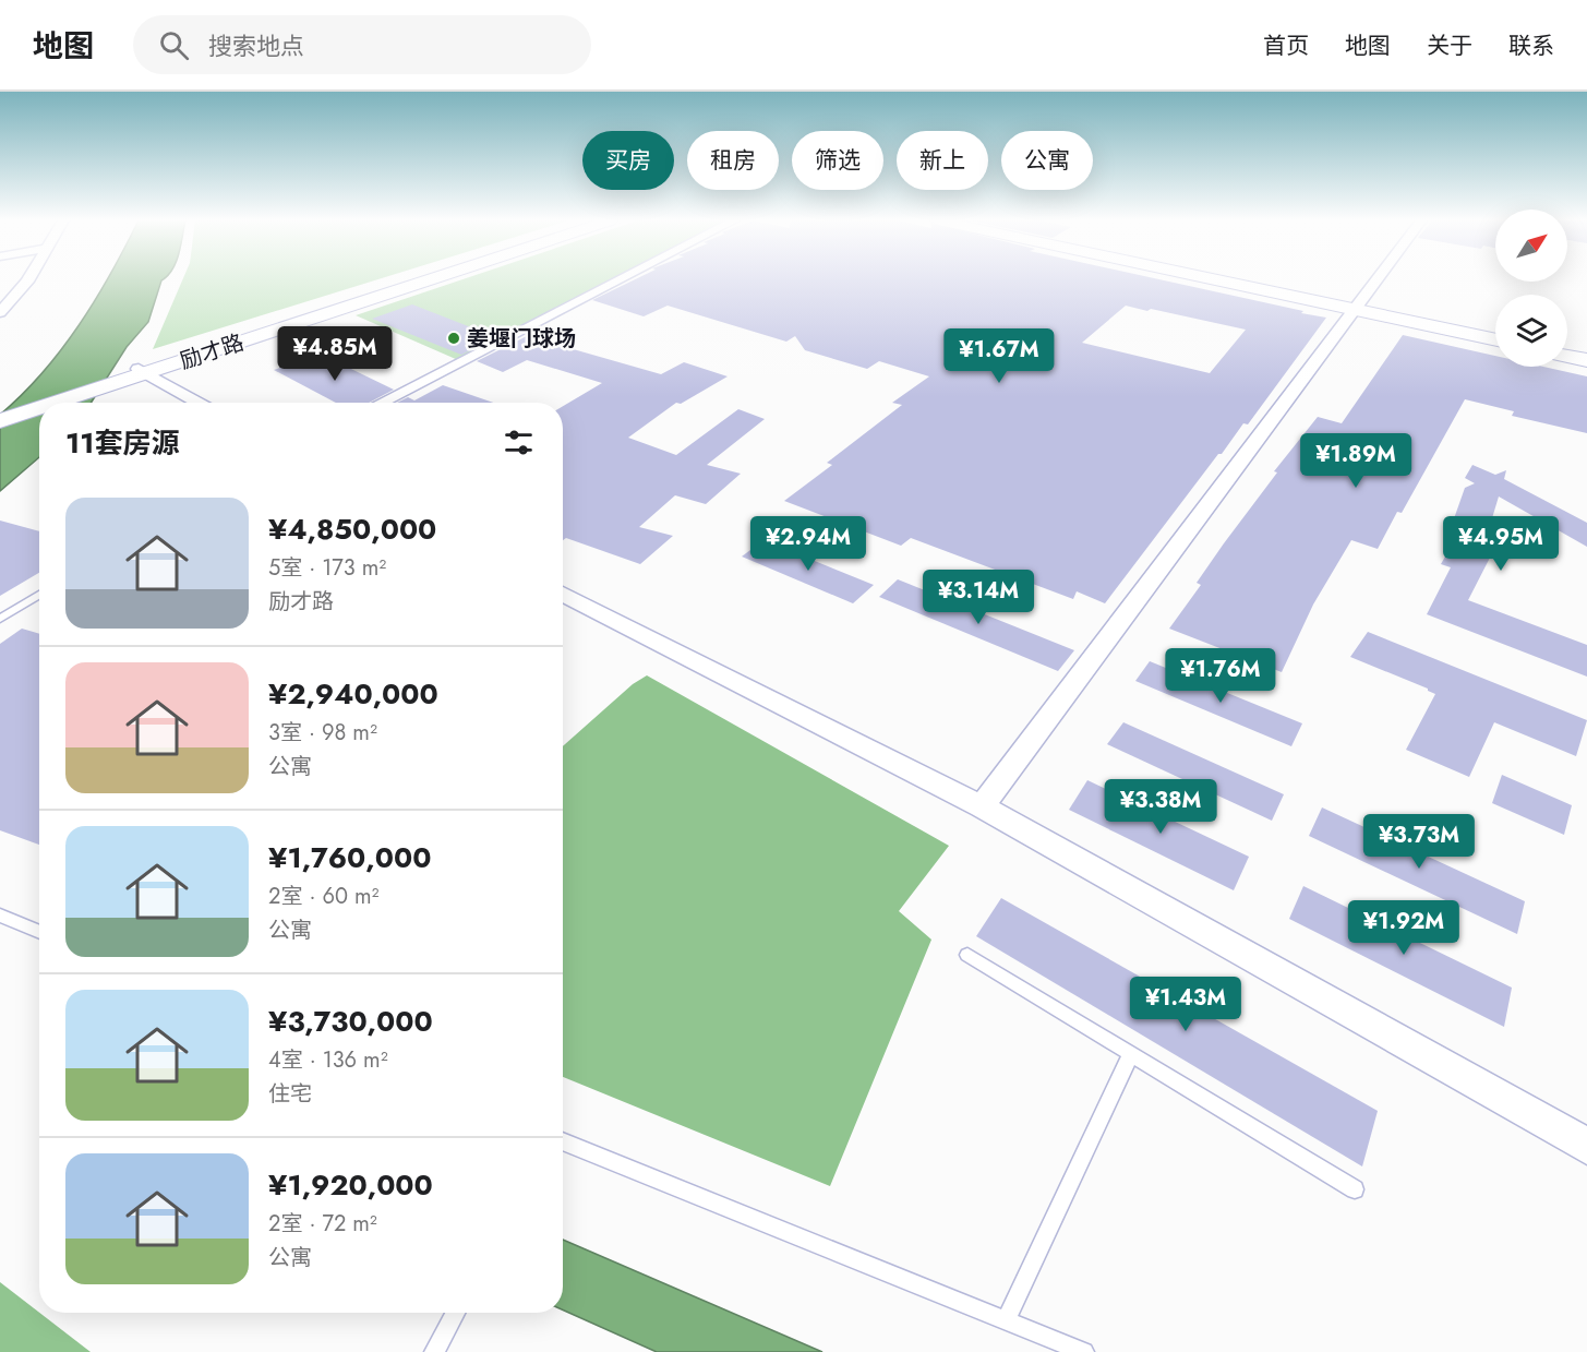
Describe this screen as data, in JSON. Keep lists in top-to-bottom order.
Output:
{
  "streets": {
    "street": ["励才路"]
  },
  "places": ["姜堰门球场"],
  "north": "top right",
  "page": {
    "header": "地图",
    "search": "搜索地点",
    "nav": [
      "首页",
      "地图",
      "关于",
      "联系"
    ],
    "chip": [
      "买房",
      "租房",
      "筛选",
      "新上",
      "公寓"
    ],
    "price": [
      "¥4.85M",
      "¥1.67M",
      "¥1.89M",
      "¥2.94M",
      "¥4.95M",
      "¥3.14M",
      "¥1.76M",
      "¥3.38M",
      "¥3.73M",
      "¥1.92M",
      "¥1.43M"
    ],
    "heading": "11套房源",
    "list": [
      {
        "name": "¥4,850,000",
        "note": "5室 · 173 m² · 励才路"
      },
      {
        "name": "¥2,940,000",
        "note": "3室 · 98 m² · 公寓"
      },
      {
        "name": "¥1,760,000",
        "note": "2室 · 60 m² · 公寓"
      },
      {
        "name": "¥3,730,000",
        "note": "4室 · 136 m² · 住宅"
      },
      {
        "name": "¥1,920,000",
        "note": "2室 · 72 m² · 公寓"
      }
    ]
  }
}
